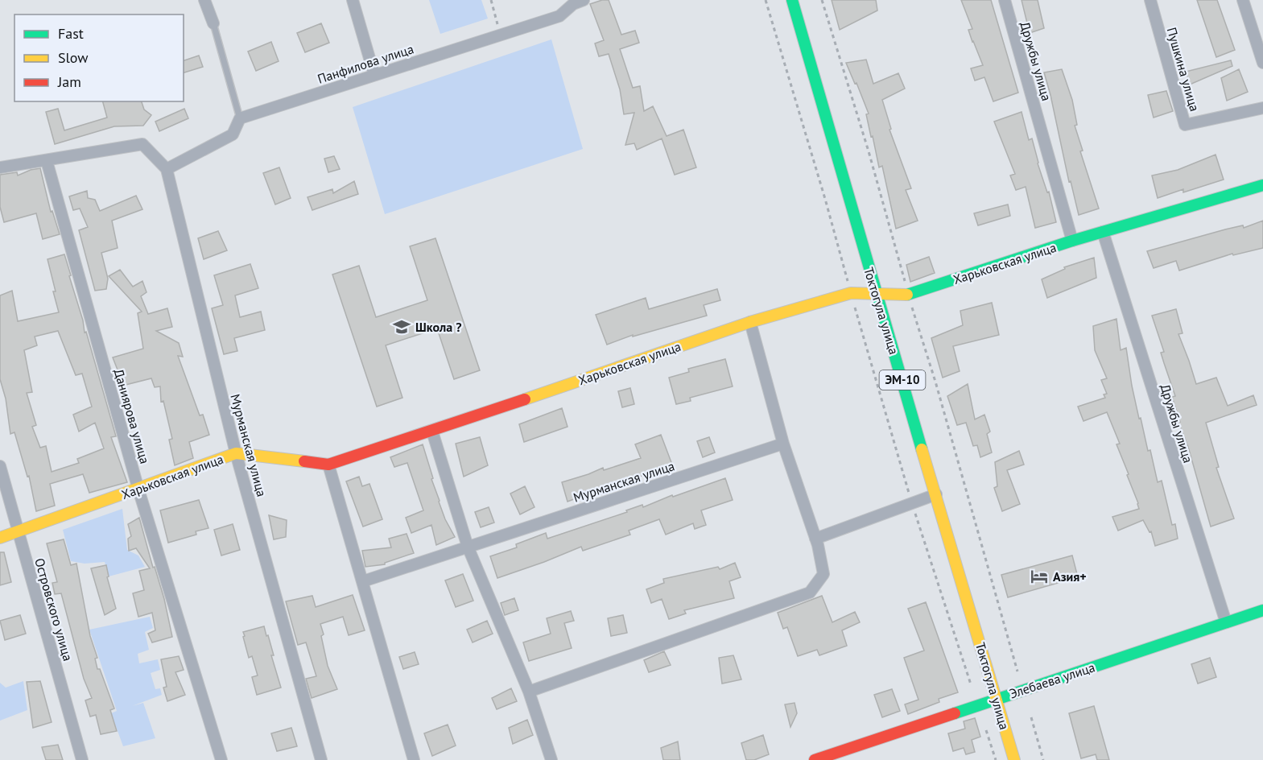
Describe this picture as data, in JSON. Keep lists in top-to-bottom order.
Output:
{
  "streets": {
    "main road": [
      "Харьковская улица",
      "Токтогула улица",
      "ЭМ-10",
      "Элебаева улица"
    ],
    "street": [
      "Дружбы улица",
      "Панфилова улица",
      "Пушкина улица",
      "Даниярова улица",
      "Мурманская улица",
      "Островского улица"
    ]
  },
  "crossings": [
    ["Дружбы улица", "Харьковская улица"],
    ["Дружбы улица", "Элебаева улица"],
    ["Харьковская улица", "Токтогула улица"],
    ["Харьковская улица", "Даниярова улица"],
    ["Харьковская улица", "Мурманская улица"],
    ["Харьковская улица", "Островского улица"],
    ["Токтогула улица", "Элебаева улица"]
  ],
  "places": {
    "school or university": ["Школа ?"],
    "hotel": ["Aзия+"]
  },
  "legend": ["Fast", "Slow", "Jam"]
}
